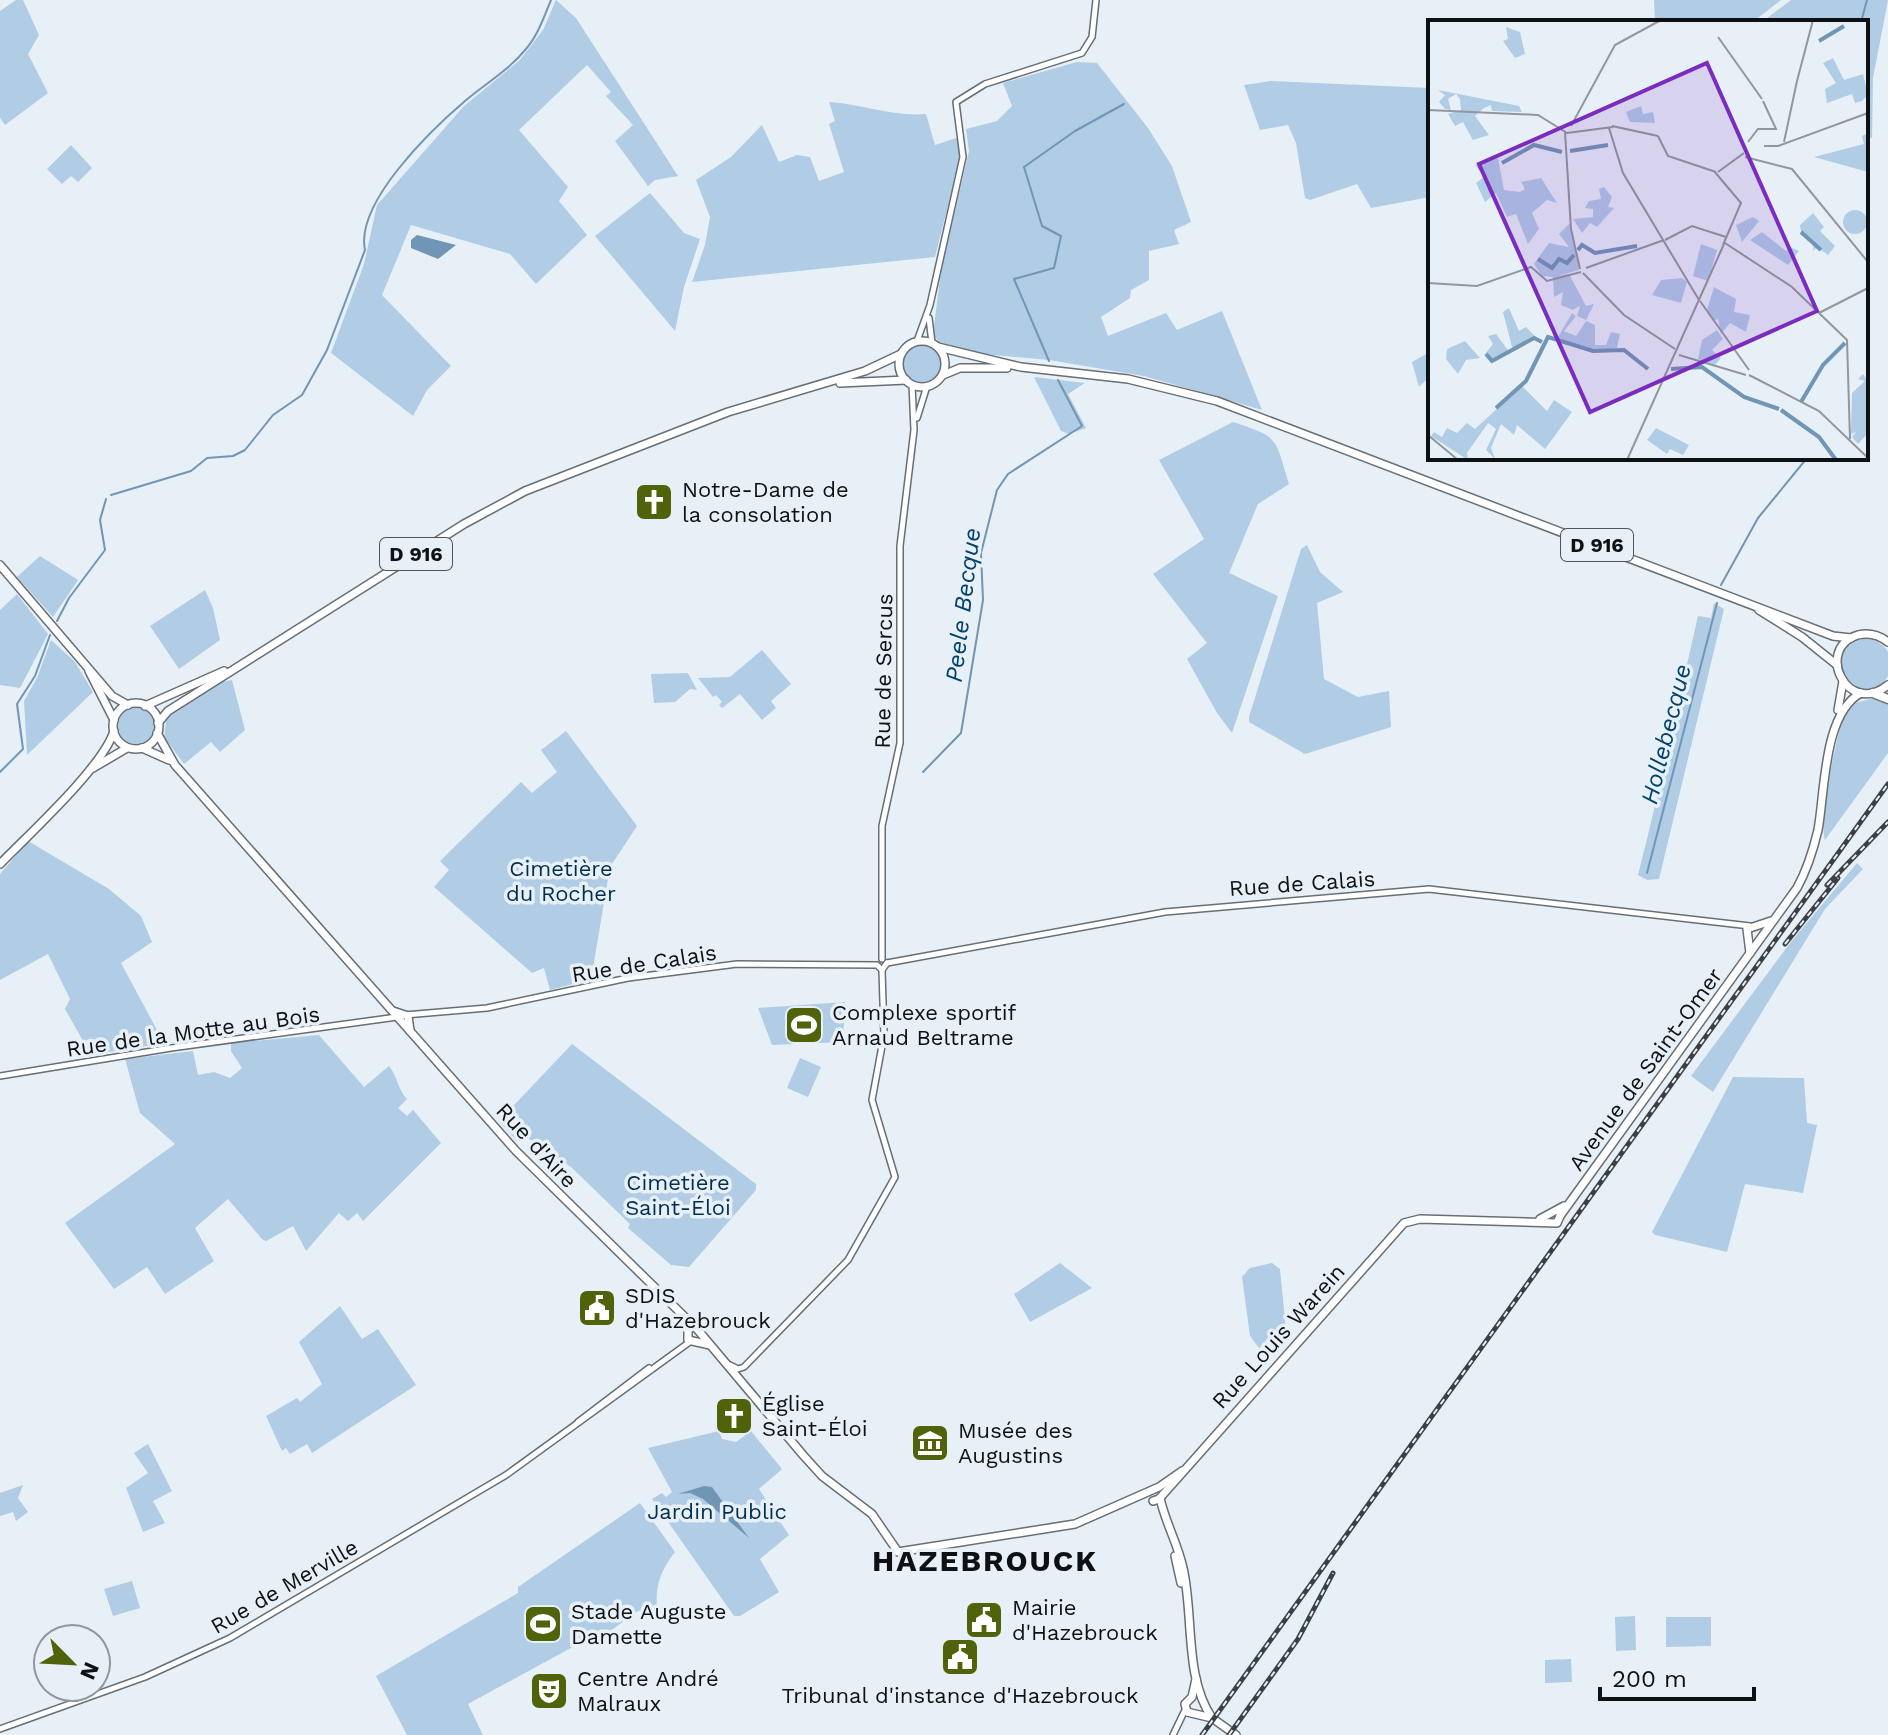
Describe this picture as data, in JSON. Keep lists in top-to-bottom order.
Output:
{
  "streets": {
    "main road": [
      "D 916",
      "Avenue de Saint-Omer",
      "Rue d'Aire",
      "Rue Louis Warein"
    ],
    "street": [
      "Rue de Sercus",
      "Rue de Calais",
      "Rue de la Motte au Bois",
      "Rue de Merville"
    ]
  },
  "crossings": [
    ["D 916", "Rue de Sercus"],
    ["D 916", "Rue d'Aire"],
    ["Rue de Sercus", "Rue de Calais"],
    ["Rue de Calais", "Rue de la Motte au Bois"],
    ["Rue de Calais", "Avenue de Saint-Omer"],
    ["Rue de Calais", "Rue d'Aire"],
    ["Rue de la Motte au Bois", "Rue d'Aire"],
    ["Avenue de Saint-Omer", "Rue Louis Warein"],
    ["Rue d'Aire", "Rue Louis Warein"],
    ["Rue d'Aire", "Rue de Merville"]
  ],
  "districts": ["HAZEBROUCK"],
  "water": ["Peele Becque", "Hollebecque"],
  "parks": ["Cimetière du Rocher", "Cimetière Saint-Éloi", "Jardin Public"],
  "places": {
    "church": ["Notre-Dame de la consolation", "Église Saint-Éloi"],
    "sports": ["Complexe sportif Arnaud Beltrame", "Stade Auguste Damette"],
    "public building": ["SDIS d'Hazebrouck", "Mairie d'Hazebrouck", "Tribunal d'instance d'Hazebrouck"],
    "museum": ["Musée des Augustins"],
    "theatre": ["Centre André Malraux"]
  },
  "scale_bar": "200 m",
  "north": "bottom right"
}
